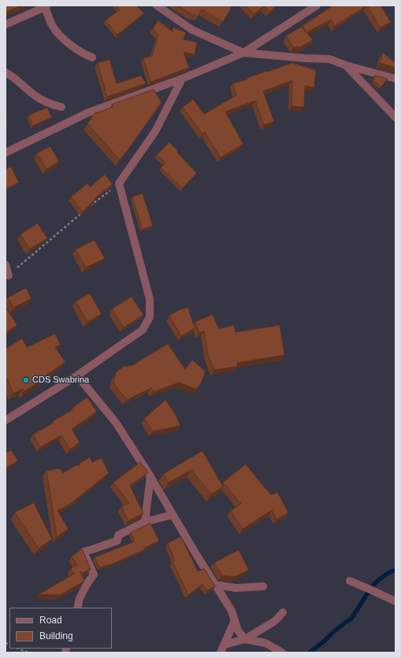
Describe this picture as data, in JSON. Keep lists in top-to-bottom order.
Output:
{
  "places": ["CDS Swabrina"],
  "legend": ["Road", "Building"]
}
